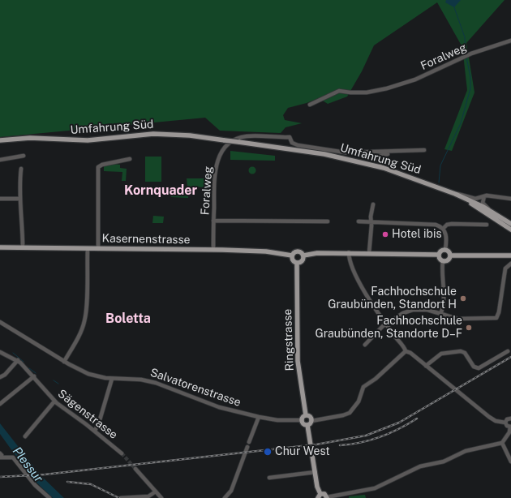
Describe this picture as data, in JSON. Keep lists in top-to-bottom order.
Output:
{
  "streets": {
    "main road": ["Umfahrung Süd", "Kasernenstrasse", "Ringstrasse"],
    "street": ["Foralweg", "Salvatorenstrasse", "Sägenstrasse"]
  },
  "crossings": [
    ["Foralweg", "Kasernenstrasse"],
    ["Kasernenstrasse", "Ringstrasse"],
    ["Ringstrasse", "Salvatorenstrasse"]
  ],
  "districts": ["Kornquader", "Boletta"],
  "water": ["Plessur"],
  "places": [
    "Hotel ibis",
    "Fachhochschule Graubünden, Standort H",
    "Fachhochschule Graubünden, Standorte D–F",
    "Chur West"
  ]
}
